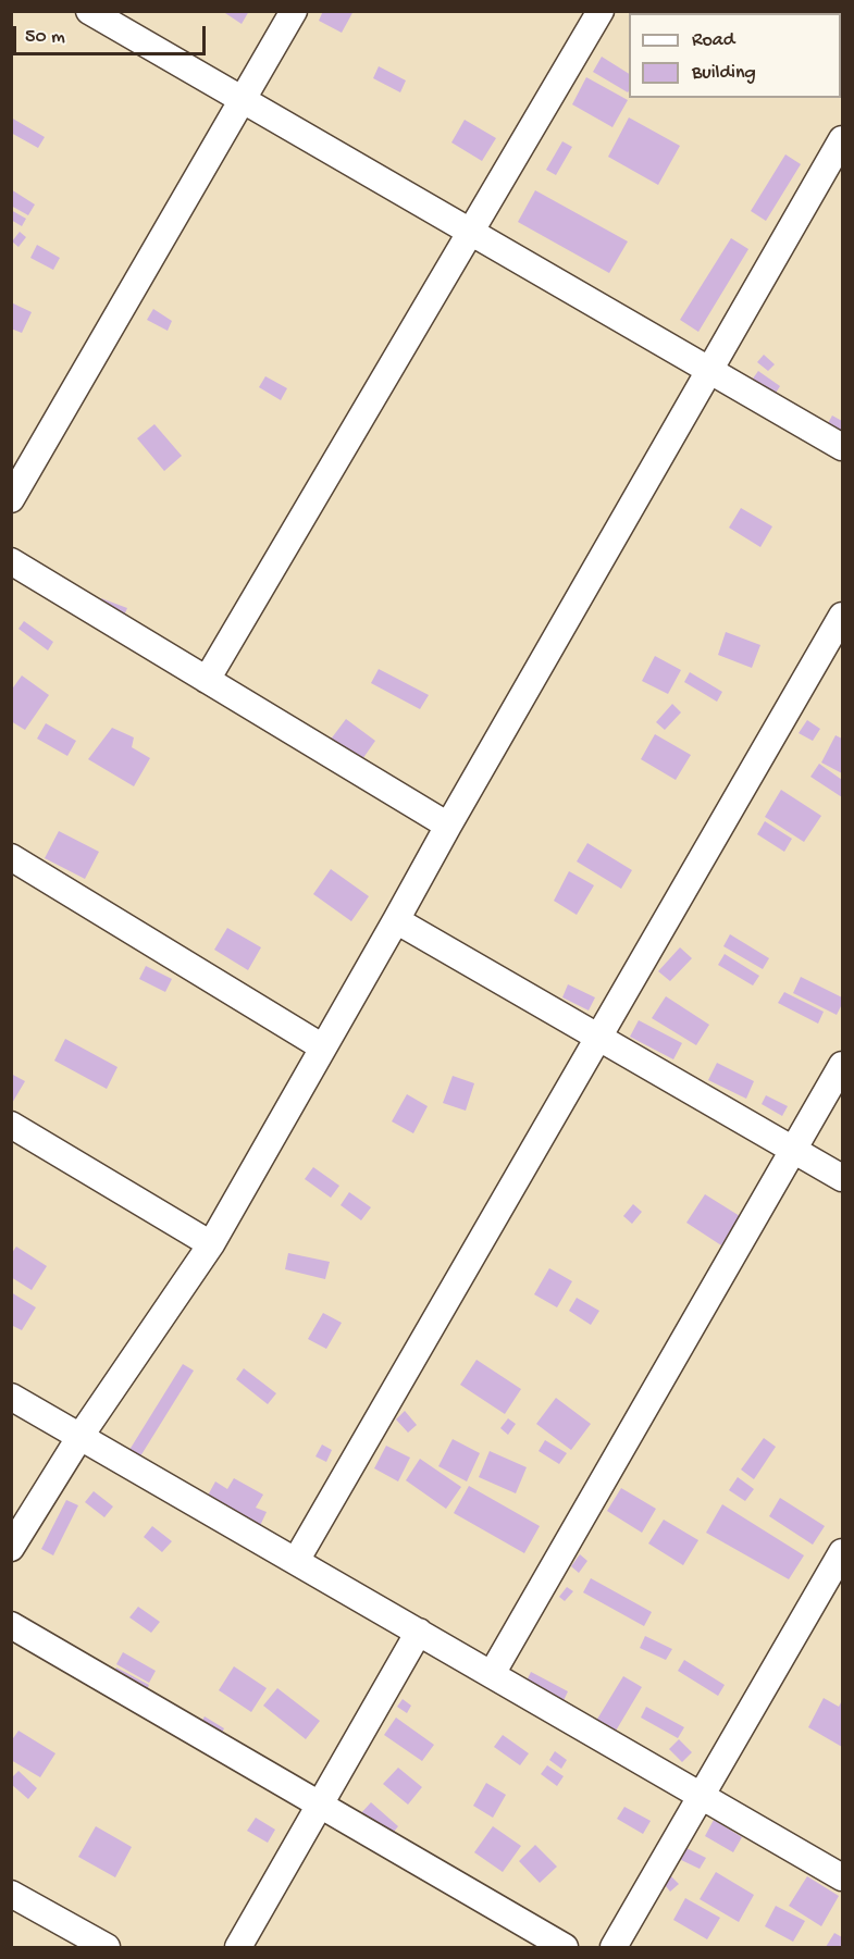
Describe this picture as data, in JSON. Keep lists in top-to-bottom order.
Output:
{
  "legend": ["Road", "Building"],
  "scale_bar": "50 m"
}
